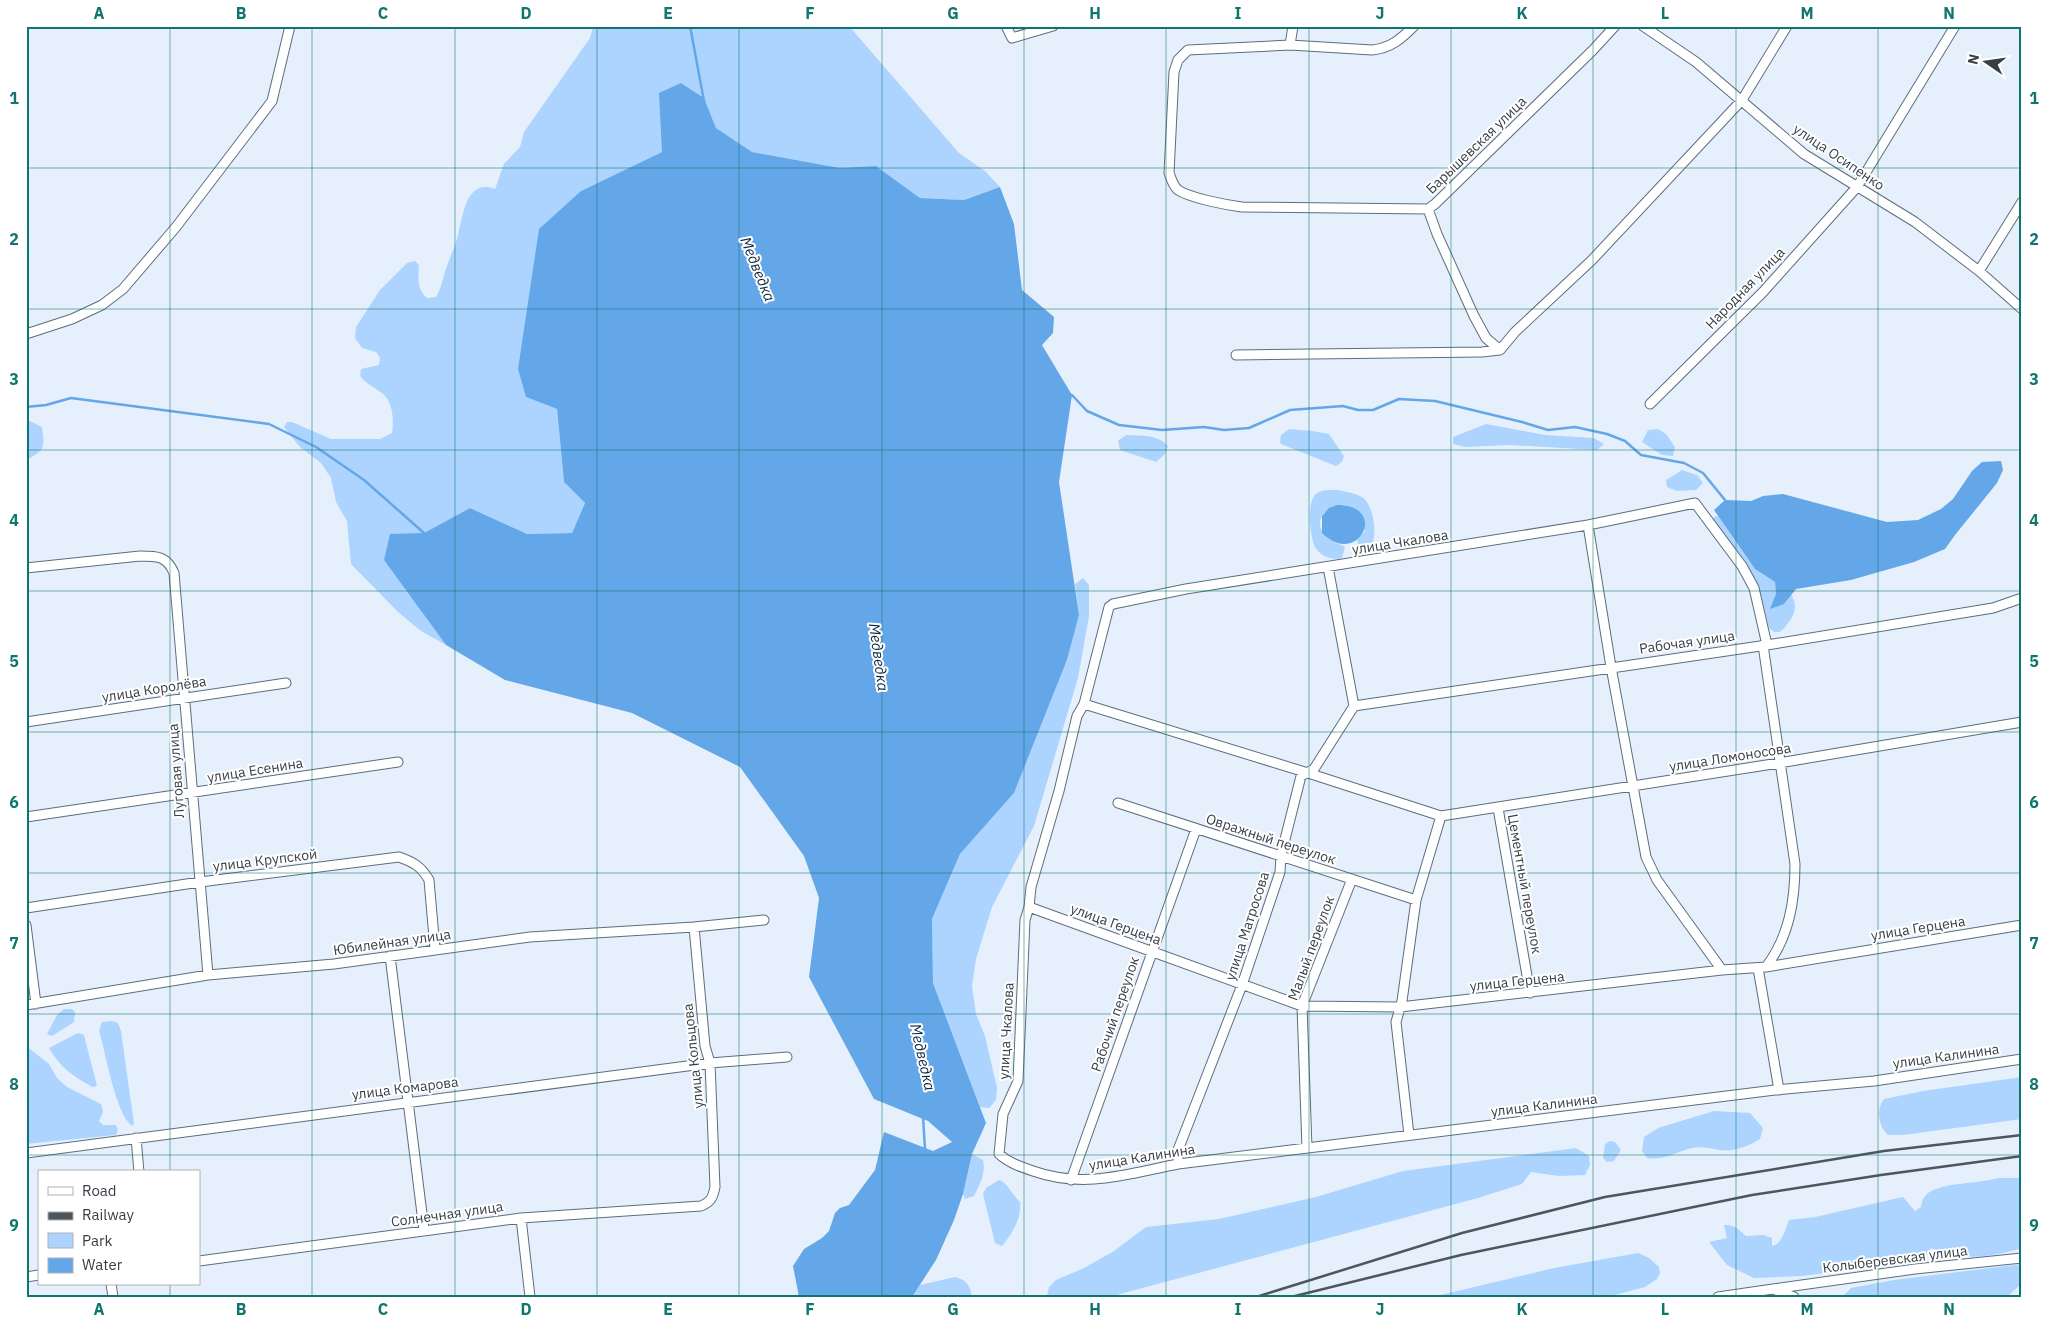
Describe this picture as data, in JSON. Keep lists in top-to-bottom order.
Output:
{
  "streets": {
    "street": [
      "Барышевская улица",
      "улица Осипенко",
      "Народная улица",
      "улица Чкалова",
      "Рабочая улица",
      "улица Королёва",
      "улица Ломоносова",
      "улица Есенина",
      "Луговая улица",
      "Овражный переулок",
      "улица Крупской",
      "Цементный переулок",
      "улица Герцена",
      "улица Матросова",
      "Юбилейная улица",
      "Малый переулок",
      "Рабочий переулок",
      "улица Кольцова",
      "улица Калинина",
      "улица Комарова",
      "Солнечная улица",
      "Колыберевская улица"
    ]
  },
  "crossings": [
    ["улица Осипенко", "Народная улица"],
    ["улица Чкалова", "Рабочая улица"],
    ["улица Чкалова", "улица Герцена"],
    ["улица Чкалова", "улица Калинина"],
    ["Рабочая улица", "улица Матросова"],
    ["улица Королёва", "Луговая улица"],
    ["улица Ломоносова", "Цементный переулок"],
    ["улица Есенина", "Луговая улица"],
    ["Луговая улица", "улица Крупской"],
    ["Луговая улица", "Юбилейная улица"],
    ["Овражный переулок", "улица Матросова"],
    ["Овражный переулок", "Малый переулок"],
    ["Овражный переулок", "Рабочий переулок"],
    ["улица Крупской", "Юбилейная улица"],
    ["Цементный переулок", "улица Герцена"],
    ["улица Герцена", "улица Матросова"],
    ["улица Герцена", "Малый переулок"],
    ["улица Герцена", "Рабочий переулок"],
    ["улица Матросова", "улица Калинина"],
    ["Юбилейная улица", "улица Кольцова"],
    ["Малый переулок", "улица Калинина"],
    ["Рабочий переулок", "улица Калинина"],
    ["улица Кольцова", "улица Комарова"],
    ["улица Кольцова", "Солнечная улица"]
  ],
  "water": ["Медведка"],
  "legend": [
    "Road",
    "Railway",
    "Park",
    "Water"
  ],
  "north": "left",
  "grid": {
    "columns": [
      "A",
      "B",
      "C",
      "D",
      "E",
      "F",
      "G",
      "H",
      "I",
      "J",
      "K",
      "L",
      "M",
      "N"
    ],
    "rows": [
      "1",
      "2",
      "3",
      "4",
      "5",
      "6",
      "7",
      "8",
      "9"
    ]
  }
}
